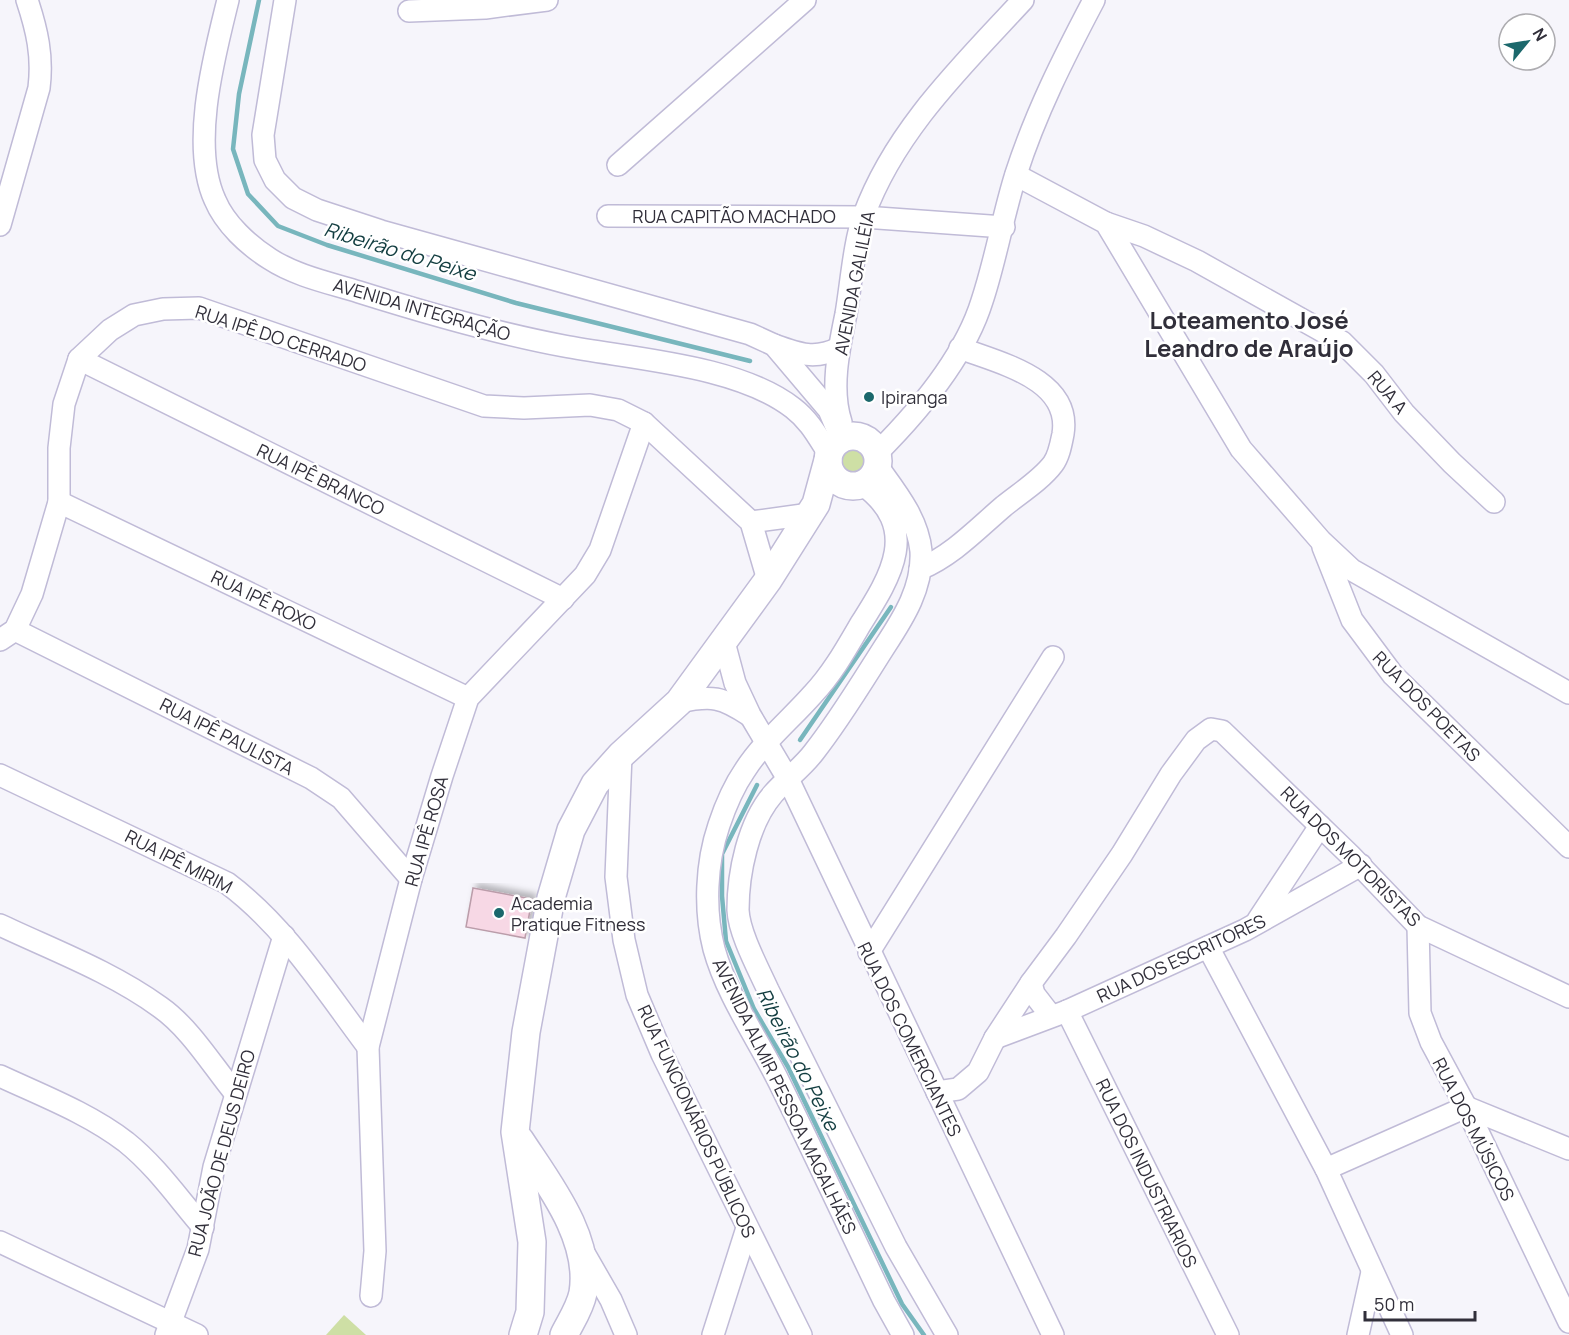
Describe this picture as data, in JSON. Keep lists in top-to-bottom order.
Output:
{
  "streets": {
    "street": [
      "RUA CAPITÃO MACHADO",
      "AVENIDA GALILÉIA",
      "AVENIDA INTEGRAÇÃO",
      "RUA IPÊ DO CERRADO",
      "RUA A",
      "RUA IPÊ BRANCO",
      "RUA IPÊ ROXO",
      "RUA DOS POETAS",
      "RUA IPÊ PAULISTA",
      "RUA IPÊ ROSA",
      "RUA DOS MOTORISTAS",
      "RUA IPÊ MIRIM",
      "RUA DOS ESCRITORES",
      "RUA DOS COMERCIANTES",
      "AVENIDA ALMIR PESSOA MAGALHÃES",
      "RUA FUNCIONÁRIOS PÚBLICOS",
      "RUA DOS MÚSICOS",
      "RUA JOÃO DE DEUS DEIRO",
      "RUA DOS INDUSTRIARIOS"
    ]
  },
  "crossings": [
    ["RUA CAPITÃO MACHADO", "AVENIDA GALILÉIA"],
    ["AVENIDA GALILÉIA", "AVENIDA INTEGRAÇÃO"],
    ["RUA IPÊ DO CERRADO", "RUA IPÊ BRANCO"],
    ["RUA IPÊ DO CERRADO", "RUA IPÊ ROXO"],
    ["RUA IPÊ DO CERRADO", "RUA IPÊ PAULISTA"],
    ["RUA IPÊ DO CERRADO", "RUA IPÊ ROSA"],
    ["RUA IPÊ BRANCO", "RUA IPÊ ROSA"],
    ["RUA IPÊ ROXO", "RUA IPÊ ROSA"],
    ["RUA IPÊ PAULISTA", "RUA IPÊ ROSA"],
    ["RUA IPÊ ROSA", "RUA IPÊ MIRIM"],
    ["RUA DOS MOTORISTAS", "RUA DOS ESCRITORES"],
    ["RUA DOS MOTORISTAS", "RUA DOS MÚSICOS"],
    ["RUA DOS MOTORISTAS", "RUA DOS INDUSTRIARIOS"],
    ["RUA IPÊ MIRIM", "RUA JOÃO DE DEUS DEIRO"],
    ["RUA DOS ESCRITORES", "RUA DOS INDUSTRIARIOS"],
    ["RUA DOS COMERCIANTES", "AVENIDA ALMIR PESSOA MAGALHÃES"]
  ],
  "districts": ["Loteamento José Leandro de Araújo"],
  "water": ["Ribeirão do Peixe"],
  "places": ["Ipiranga", "Academia Pratique Fitness"],
  "scale_bar": "50 m",
  "north": "top right"
}
